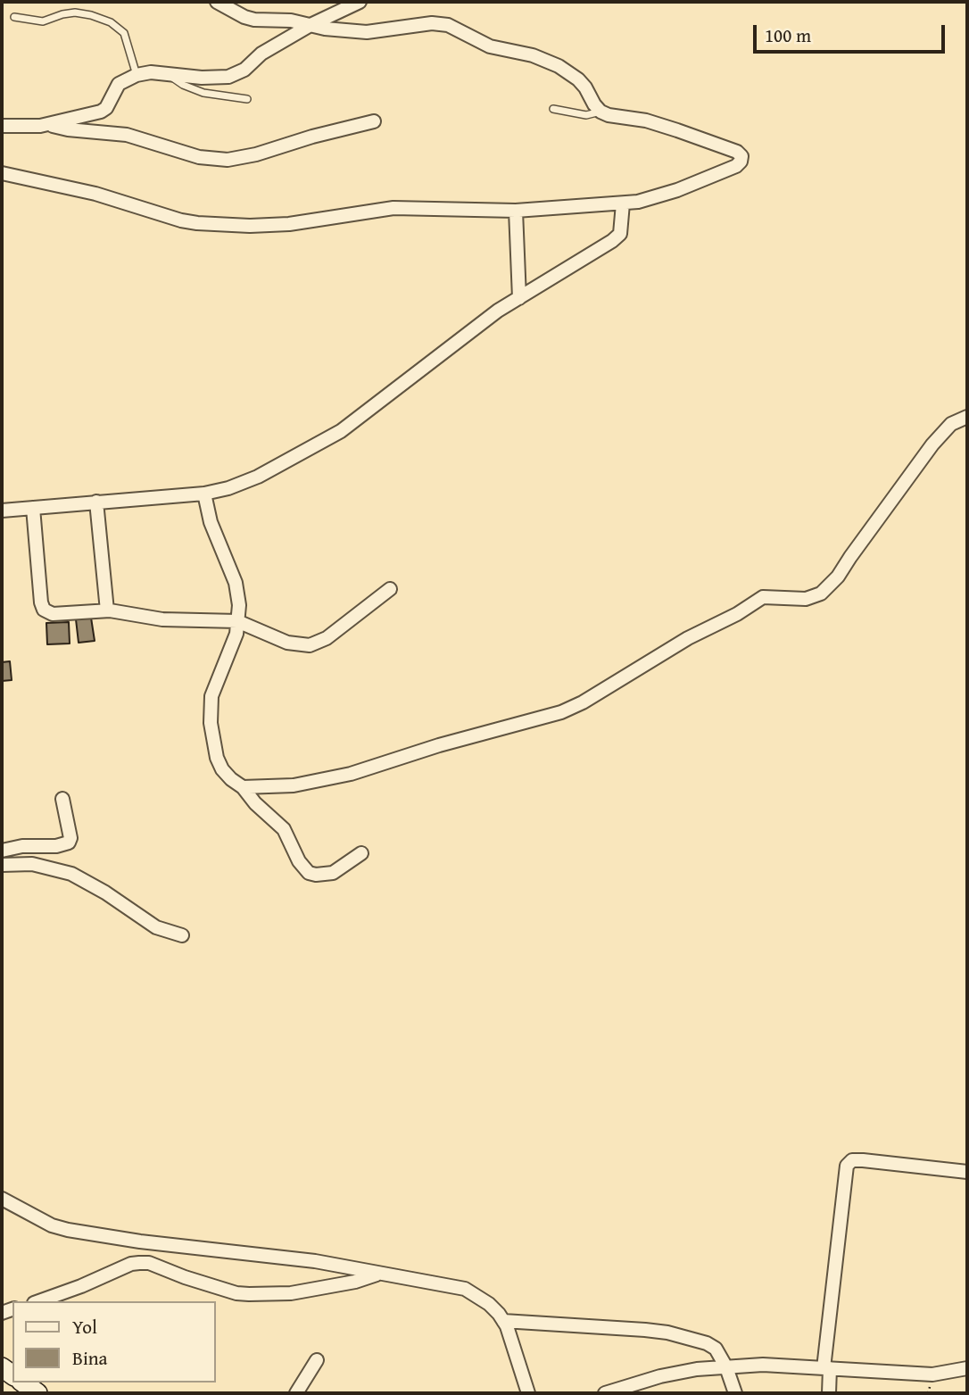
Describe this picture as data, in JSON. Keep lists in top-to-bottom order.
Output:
{
  "legend": ["Yol", "Bina"],
  "scale_bar": "100 m"
}
